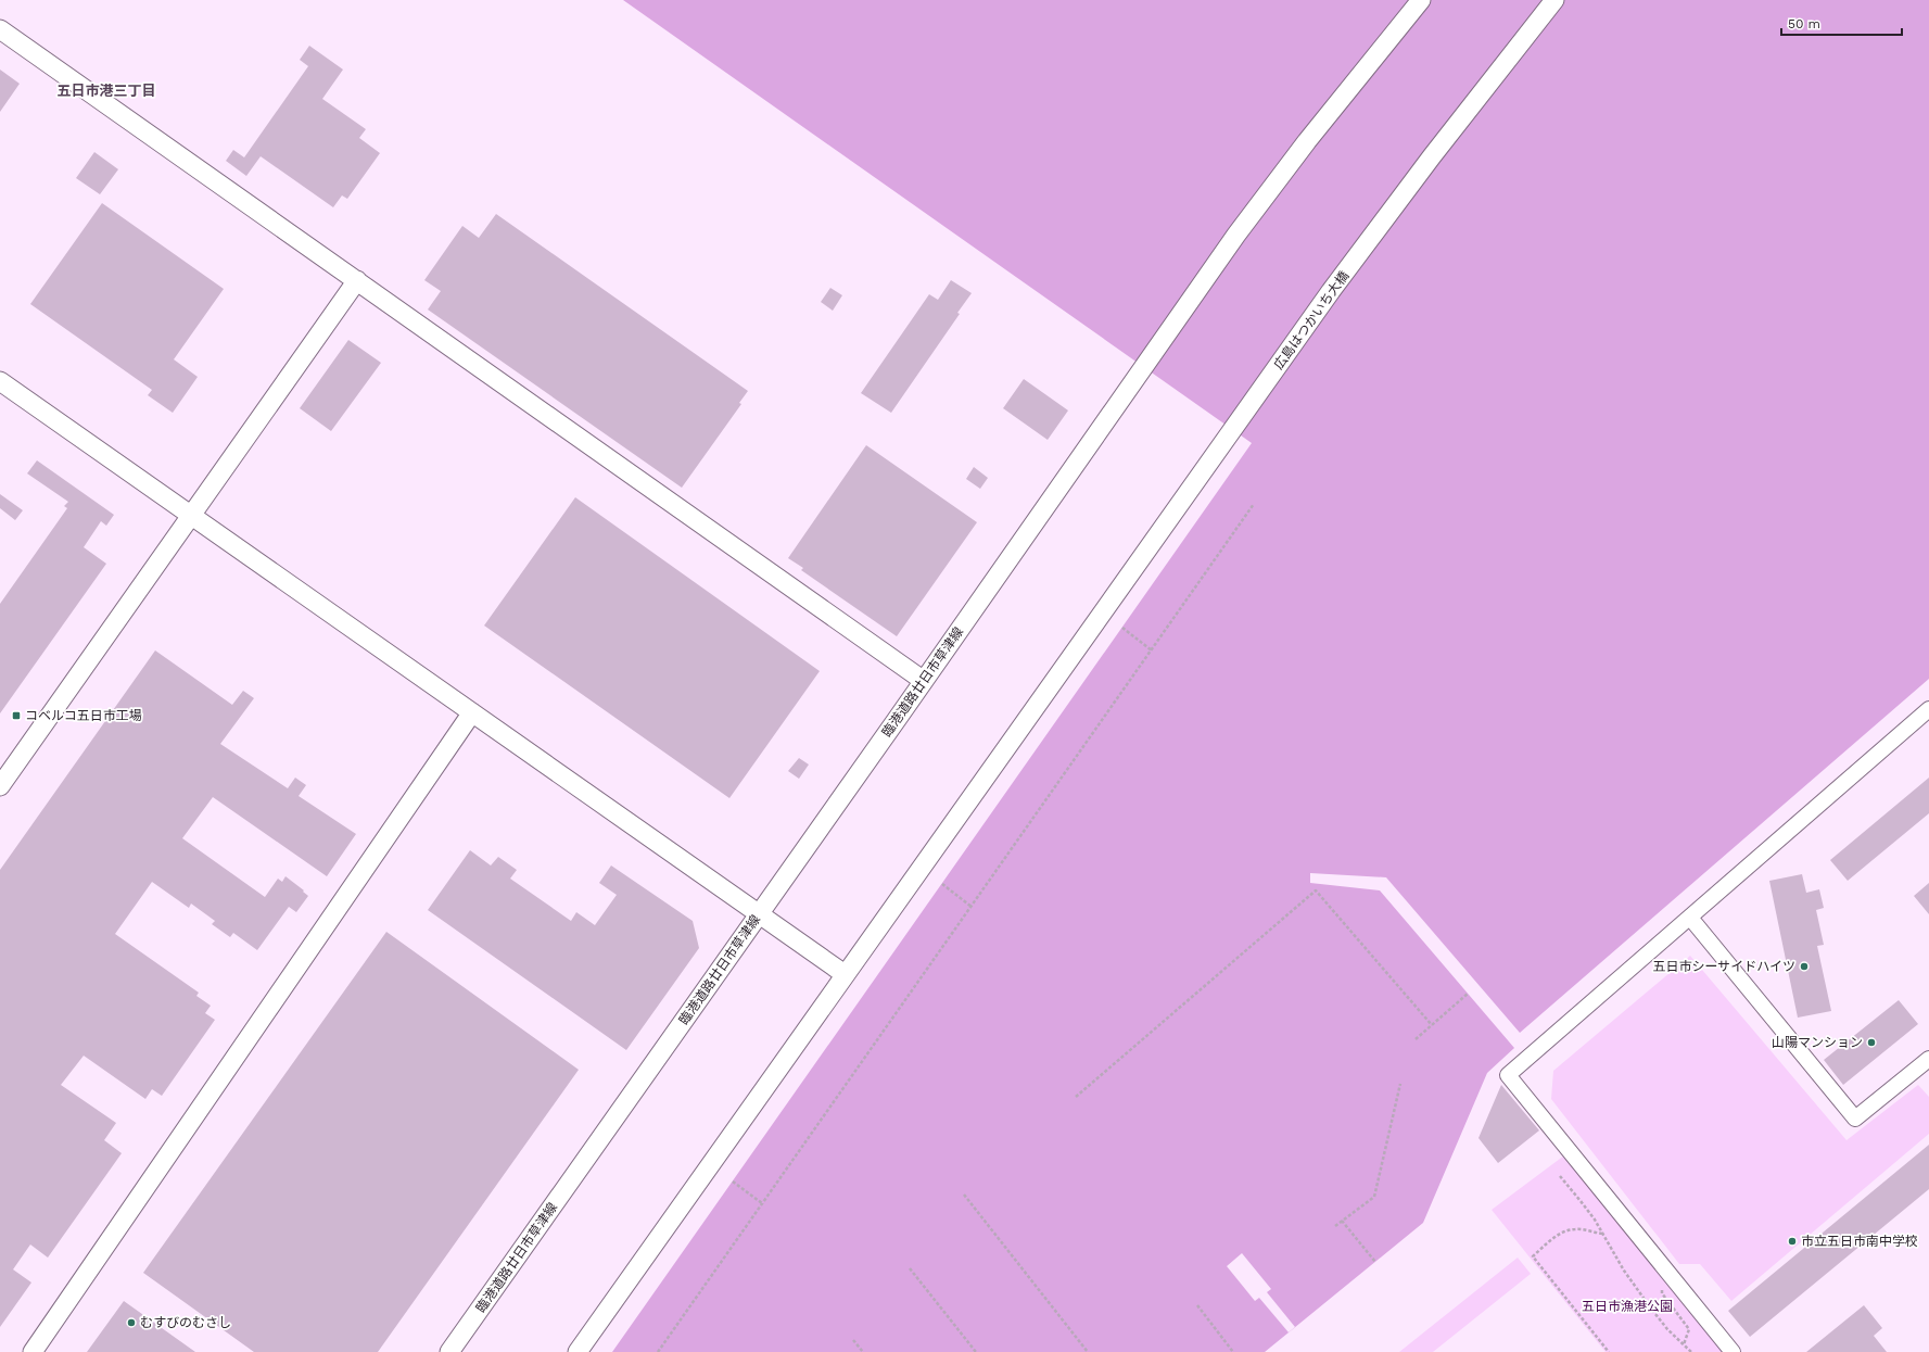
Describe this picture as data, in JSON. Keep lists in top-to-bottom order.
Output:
{
  "streets": {
    "street": ["広島はつかいち大橋", "臨港道路廿日市草津線"]
  },
  "districts": ["五日市港三丁目"],
  "parks": ["五日市漁港公園"],
  "places": {
    "transit": ["コベルコ五日市工場"],
    "other": [
      "五日市シーサイドハイツ",
      "山陽マンション",
      "市立五日市南中学校",
      "むすびのむさし"
    ]
  },
  "scale_bar": "50 m"
}
